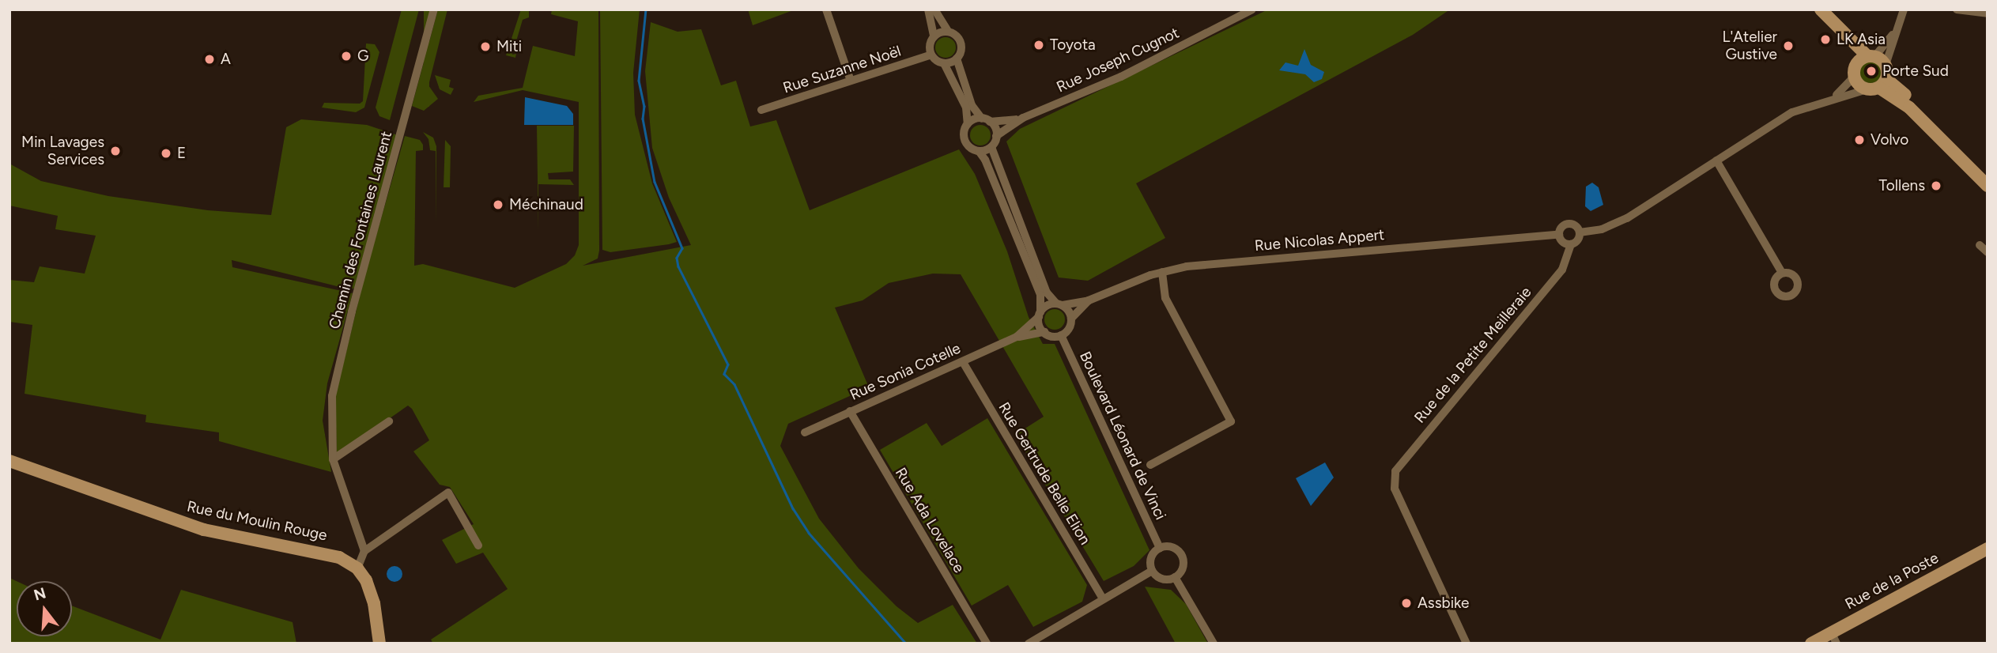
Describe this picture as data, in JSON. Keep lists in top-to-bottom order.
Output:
{
  "streets": {
    "street": [
      "Rue Joseph Cugnot",
      "Rue Suzanne Noël",
      "Chemin des Fontaines Laurent",
      "Rue Nicolas Appert",
      "Rue de la Petite Meilleraie",
      "Rue Sonia Cotelle",
      "Boulevard Léonard de Vinci",
      "Rue Gertrude Belle Elion",
      "Rue Ada Lovelace",
      "Rue du Moulin Rouge",
      "Rue de la Poste"
    ]
  },
  "crossings": [
    ["Rue Nicolas Appert", "Rue de la Petite Meilleraie"],
    ["Rue Sonia Cotelle", "Rue Gertrude Belle Elion"],
    ["Rue Sonia Cotelle", "Rue Ada Lovelace"]
  ],
  "places": [
    "LK Asia",
    "Toyota",
    "L'Atelier Gustive",
    "Miti",
    "G",
    "A",
    "Porte Sud",
    "Volvo",
    "Min Lavages Services",
    "E",
    "Tollens",
    "Méchinaud",
    "Assbike"
  ],
  "north": "top"
}
